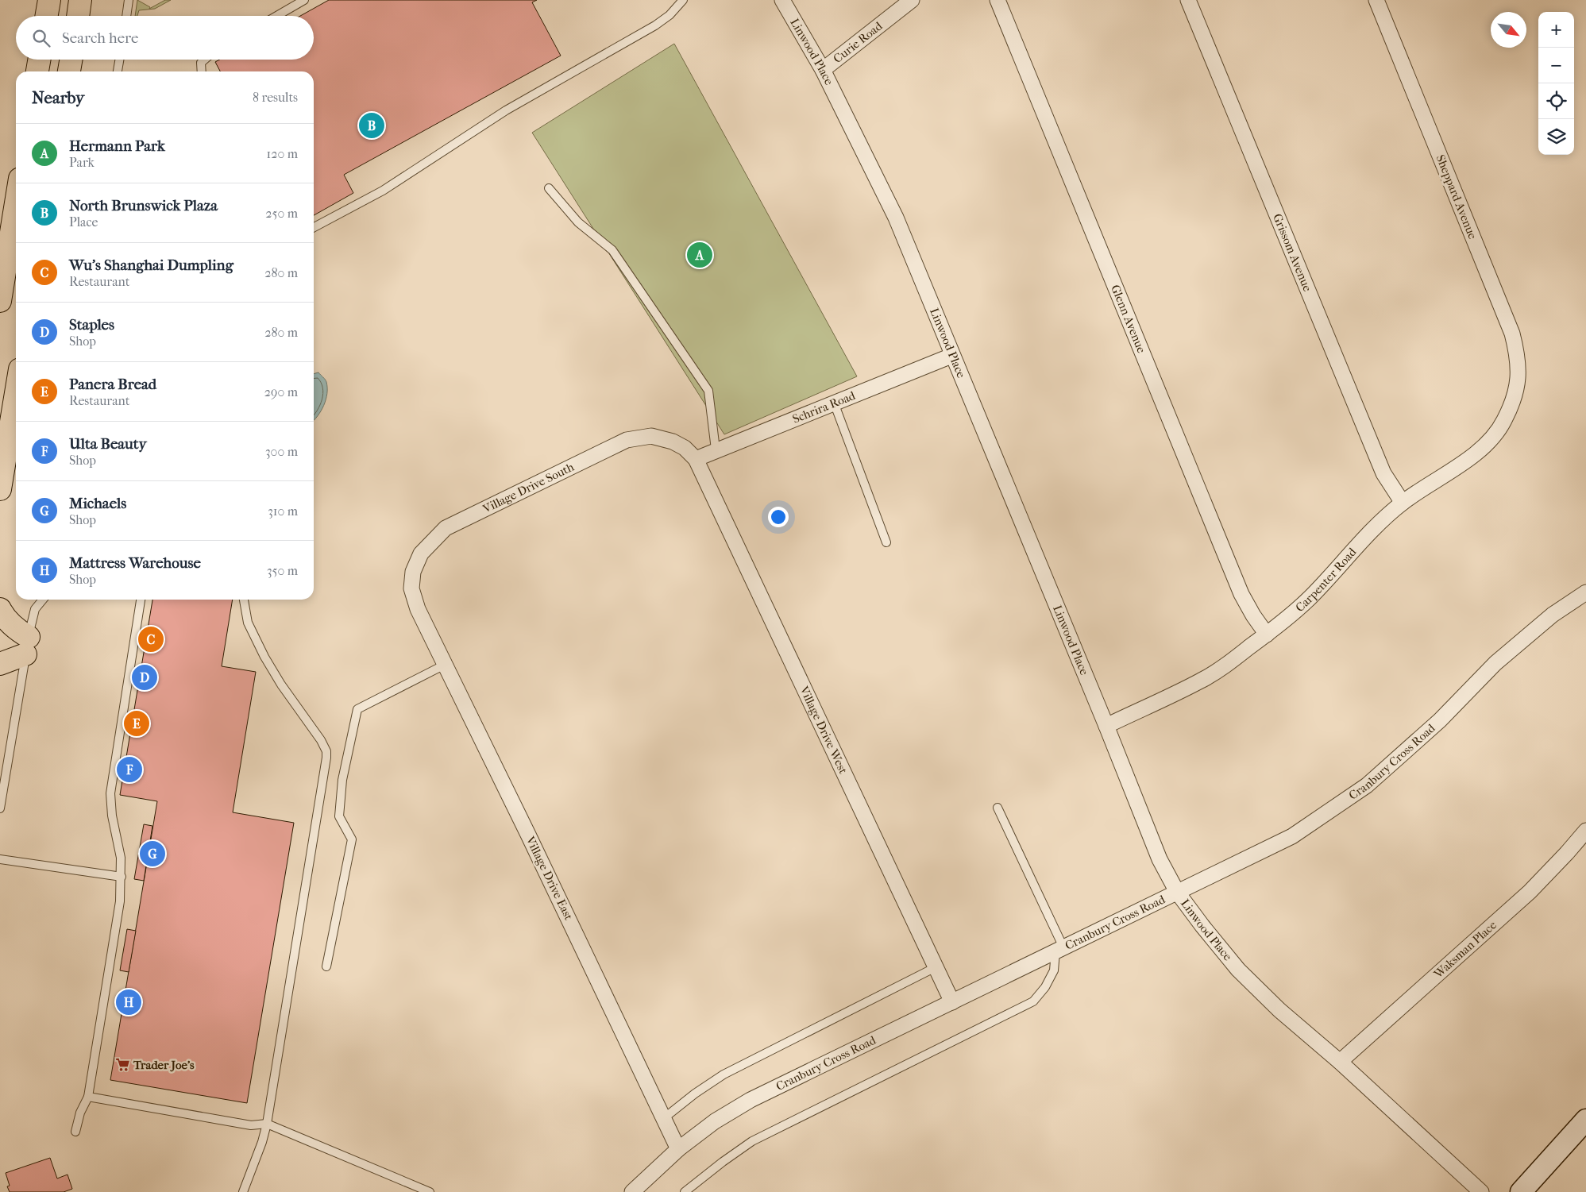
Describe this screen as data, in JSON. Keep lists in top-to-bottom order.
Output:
{
  "streets": {
    "street": [
      "Curie Road",
      "Linwood Place",
      "Sheppard Avenue",
      "Grissom Avenue",
      "Glenn Avenue",
      "Schrira Road",
      "Village Drive South",
      "Carpenter Road",
      "Village Drive West",
      "Cranbury Cross Road",
      "Village Drive East",
      "Waksman Place"
    ]
  },
  "crossings": [
    ["Curie Road", "Linwood Place"],
    ["Linwood Place", "Schrira Road"],
    ["Linwood Place", "Carpenter Road"],
    ["Linwood Place", "Cranbury Cross Road"],
    ["Linwood Place", "Waksman Place"],
    ["Sheppard Avenue", "Carpenter Road"],
    ["Grissom Avenue", "Carpenter Road"],
    ["Glenn Avenue", "Carpenter Road"],
    ["Schrira Road", "Village Drive South"],
    ["Schrira Road", "Village Drive West"],
    ["Village Drive South", "Village Drive West"],
    ["Village Drive South", "Village Drive East"],
    ["Village Drive West", "Cranbury Cross Road"],
    ["Cranbury Cross Road", "Village Drive East"]
  ],
  "places": {
    "supermarket": ["Trader Joe's"]
  },
  "north": "bottom right",
  "page": {
    "map_buttons": ["+", "−"],
    "search": "Search here",
    "heading": ["Nearby", "8 results"],
    "pins": [
      "B",
      "A",
      "C",
      "D",
      "E",
      "F",
      "G",
      "H"
    ],
    "list": [
      {
        "mark": "A",
        "name": "Hermann Park",
        "note": "Park",
        "value": "120 m"
      },
      {
        "mark": "B",
        "name": "North Brunswick Plaza",
        "note": "Place",
        "value": "250 m"
      },
      {
        "mark": "C",
        "name": "Wu's Shanghai Dumpling",
        "note": "Restaurant",
        "value": "280 m"
      },
      {
        "mark": "D",
        "name": "Staples",
        "note": "Shop",
        "value": "280 m"
      },
      {
        "mark": "E",
        "name": "Panera Bread",
        "note": "Restaurant",
        "value": "290 m"
      },
      {
        "mark": "F",
        "name": "Ulta Beauty",
        "note": "Shop",
        "value": "300 m"
      },
      {
        "mark": "G",
        "name": "Michaels",
        "note": "Shop",
        "value": "310 m"
      },
      {
        "mark": "H",
        "name": "Mattress Warehouse",
        "note": "Shop",
        "value": "350 m"
      }
    ]
  }
}
